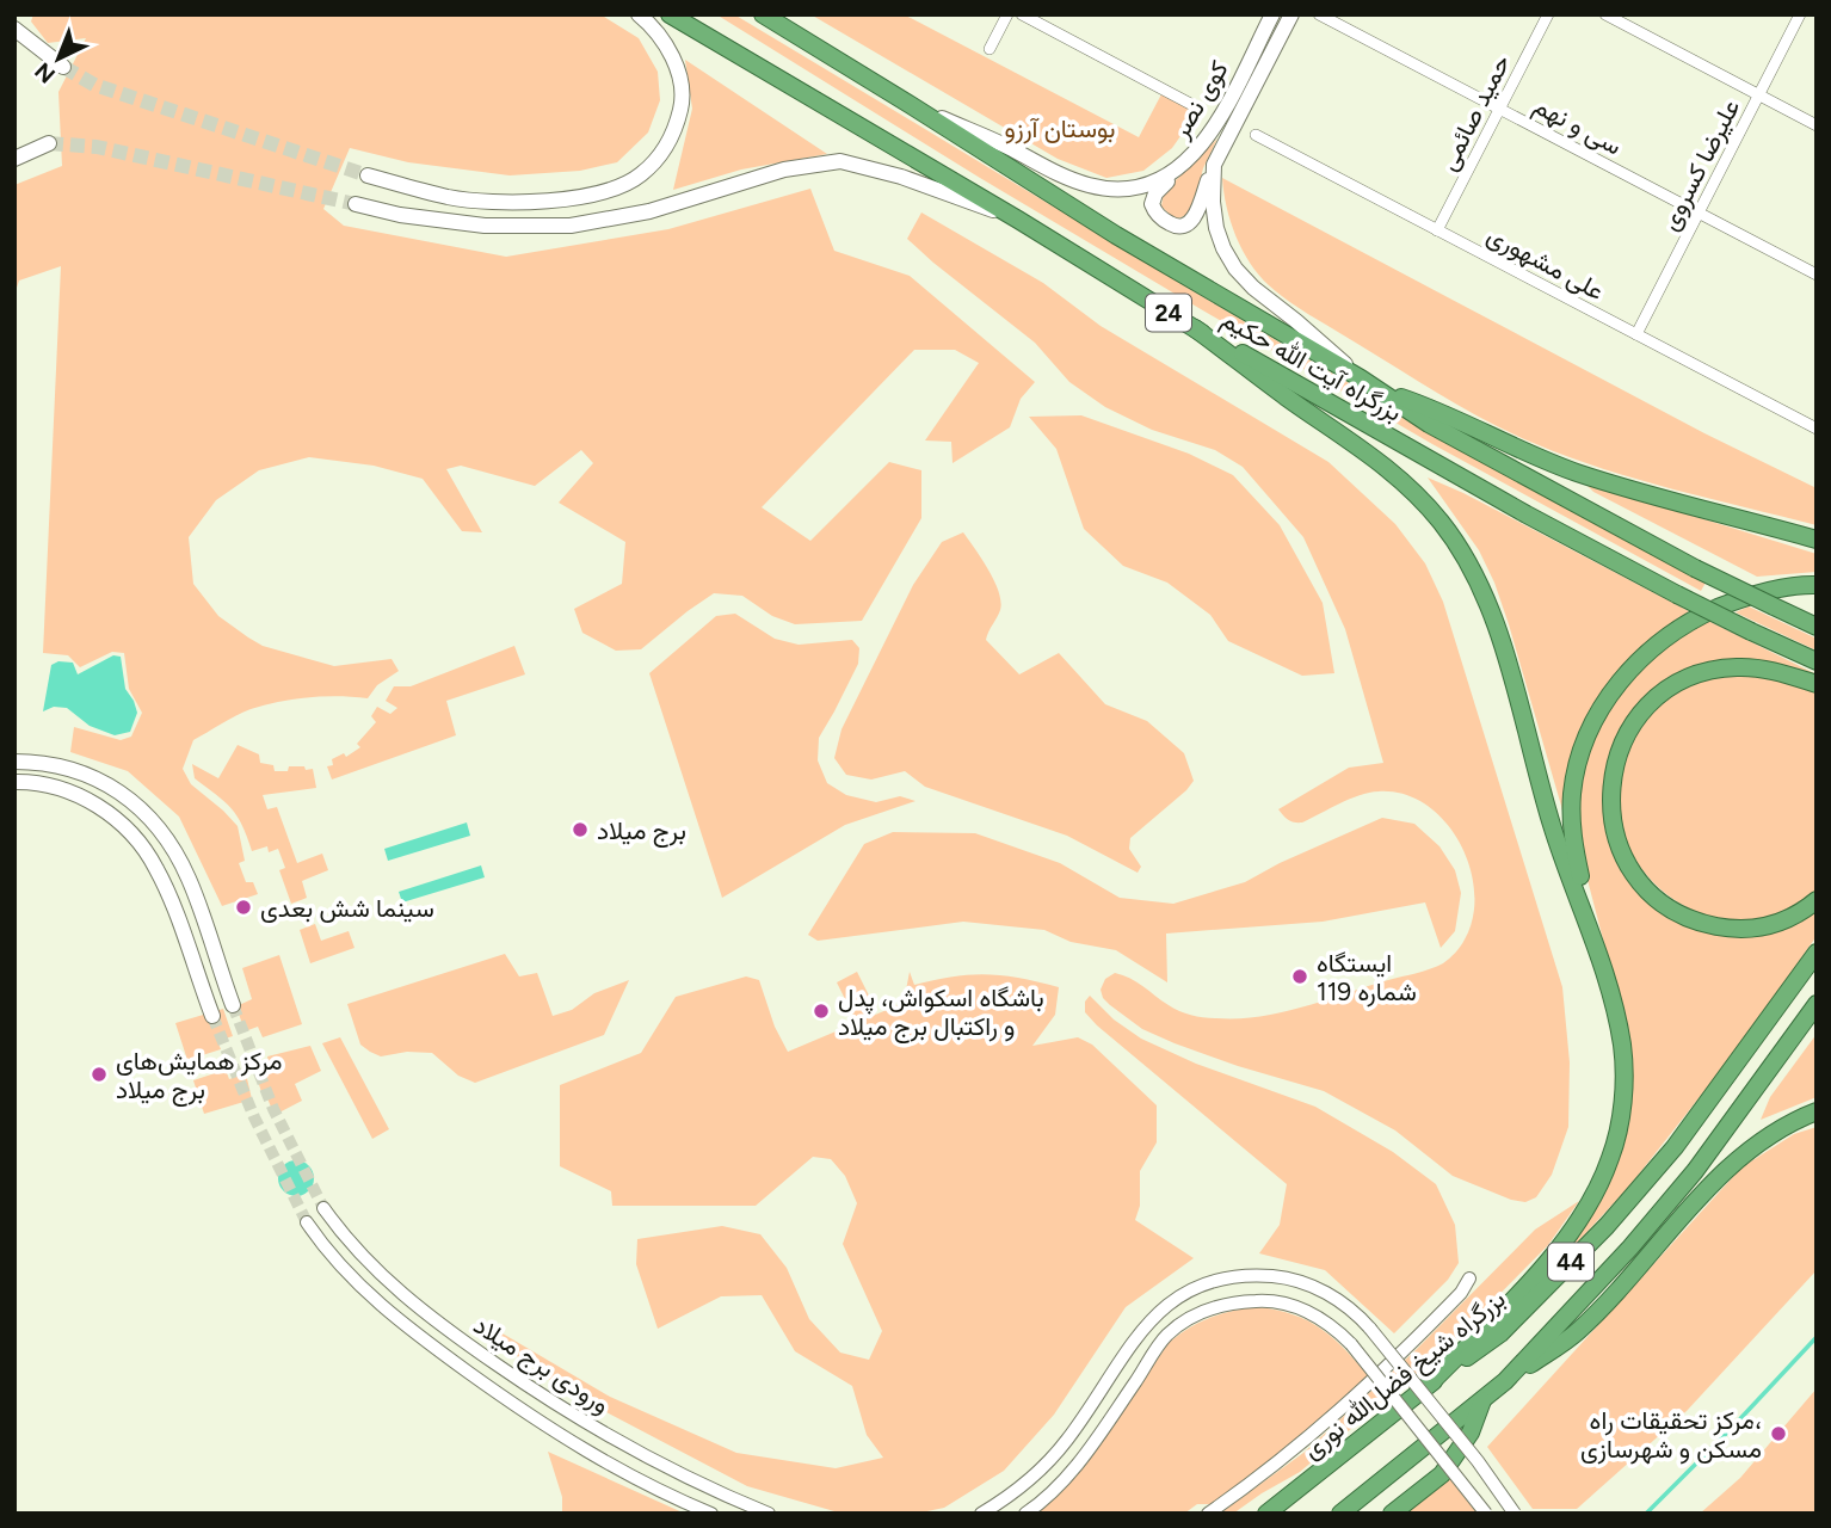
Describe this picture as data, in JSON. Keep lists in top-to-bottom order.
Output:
{
  "streets": {
    "highway": [
      "24",
      "بزرگراه آیت الله حکیم",
      "44",
      "بزرگراه شیخ فضل‌الله نوری"
    ],
    "main road": ["کوی نصر"],
    "street": [
      "حمید صائمی",
      "سی و نهم",
      "علیرضا کسروی",
      "علی مشهوری",
      "ورودی برج میلاد"
    ]
  },
  "crossings": [
    ["کوی نصر", "بزرگراه آیت الله حکیم"],
    ["حمید صائمی", "سی و نهم"],
    ["حمید صائمی", "علی مشهوری"],
    ["سی و نهم", "علیرضا کسروی"],
    ["علیرضا کسروی", "علی مشهوری"]
  ],
  "parks": ["بوستان آرزو"],
  "places": [
    "برج میلاد",
    "سینما شش بعدی",
    "ایستگاه شماره 119",
    "باشگاه اسکواش، پدل و راکتبال برج میلاد",
    "مرکز همایش‌های برج میلاد",
    "مرکز تحقیقات راه، مسکن و شهرسازی"
  ],
  "north": "bottom left"
}
